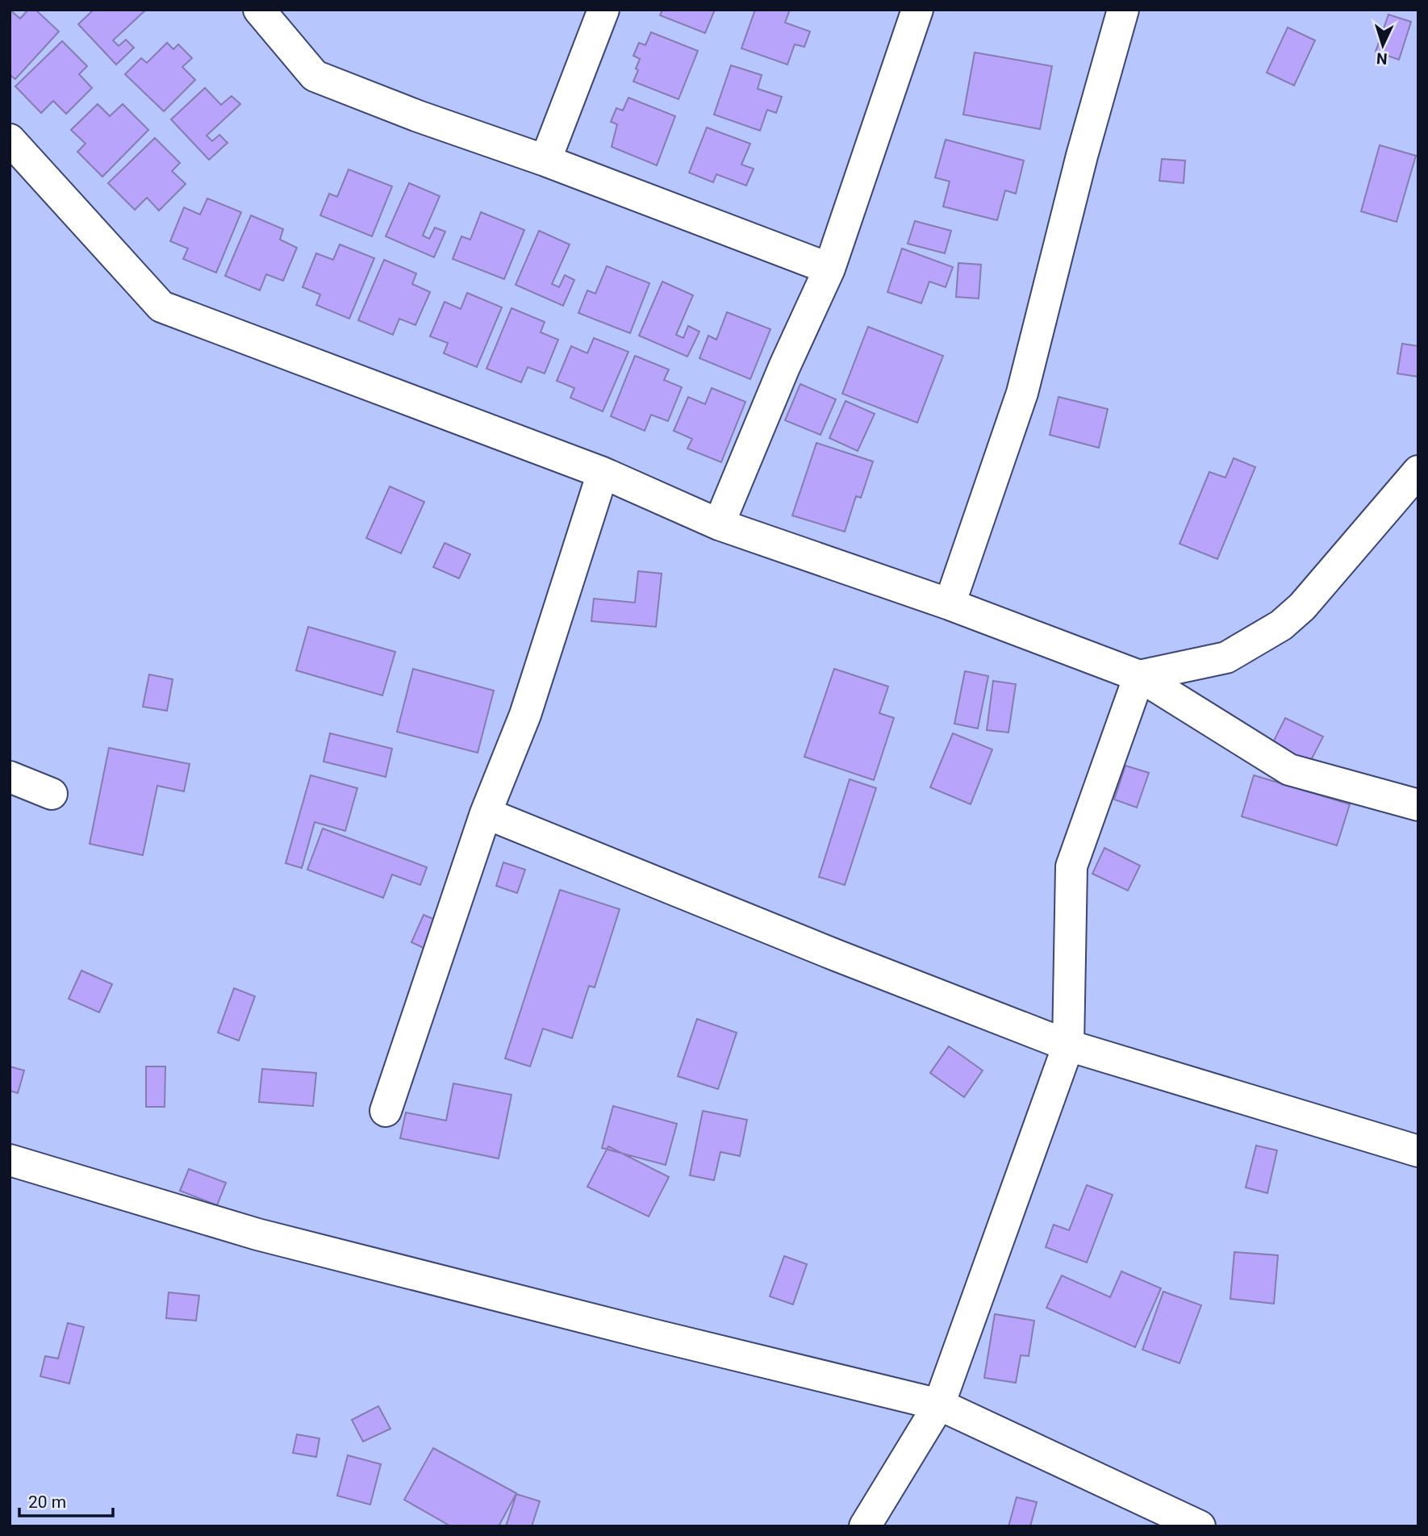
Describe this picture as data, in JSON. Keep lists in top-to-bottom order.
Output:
{
  "scale_bar": "20 m",
  "north": "bottom"
}
